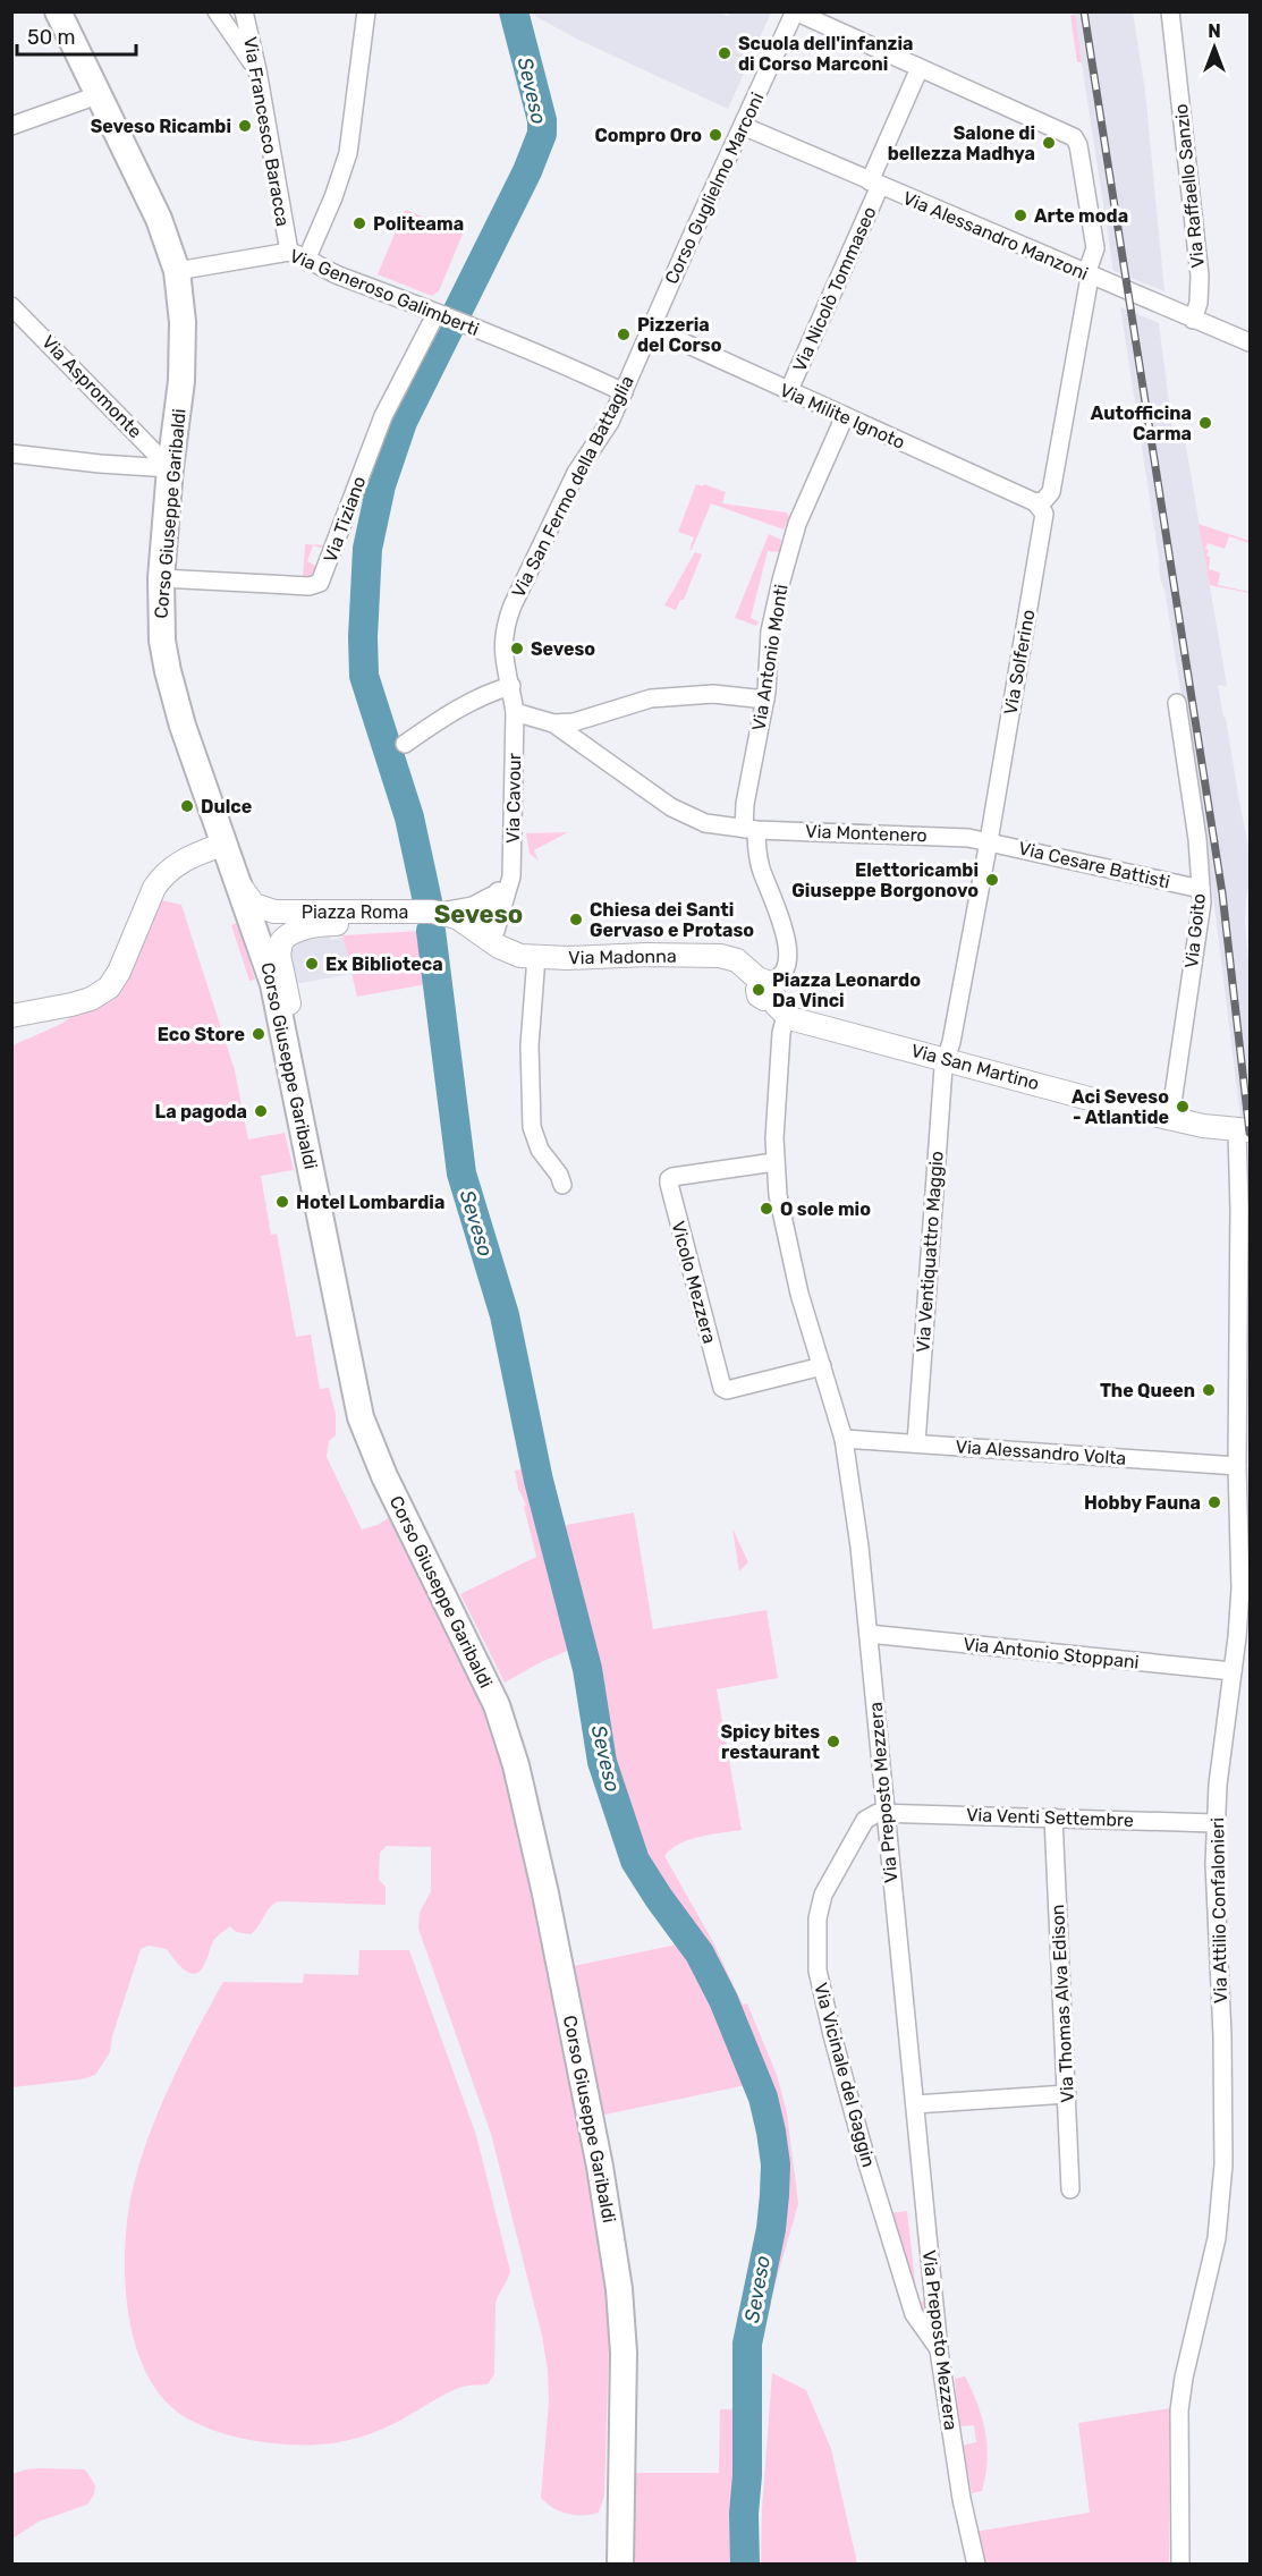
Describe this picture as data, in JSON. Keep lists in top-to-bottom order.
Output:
{
  "streets": {
    "main road": ["Corso Giuseppe Garibaldi"],
    "street": [
      "Via Francesco Baracca",
      "Via Raffaello Sanzio",
      "Corso Guglielmo Marconi",
      "Via Alessandro Manzoni",
      "Via Nicolò Tommaseo",
      "Via Generoso Galimberti",
      "Via Aspromonte",
      "Via Milite Ignoto",
      "Via San Fermo della Battaglia",
      "Via Tiziano",
      "Via Antonio Monti",
      "Via Solferino",
      "Via Cavour",
      "Via Montenero",
      "Via Cesare Battisti",
      "Piazza Roma",
      "Via Goito",
      "Via Madonna",
      "Via San Martino",
      "Via Ventiquattro Maggio",
      "Vicolo Mezzera",
      "Via Alessandro Volta",
      "Via Antonio Stoppani",
      "Via Preposto Mezzera",
      "Via Venti Settembre",
      "Via Attilio Confalonieri",
      "Via Thomas Alva Edison",
      "Via Vicinale del Gaggin"
    ]
  },
  "crossings": [
    ["Via Francesco Baracca", "Via Generoso Galimberti"],
    ["Via Raffaello Sanzio", "Via Alessandro Manzoni"],
    ["Corso Guglielmo Marconi", "Via Alessandro Manzoni"],
    ["Corso Guglielmo Marconi", "Via Milite Ignoto"],
    ["Corso Guglielmo Marconi", "Via San Fermo della Battaglia"],
    ["Via Alessandro Manzoni", "Via Nicolò Tommaseo"],
    ["Via Nicolò Tommaseo", "Via Milite Ignoto"],
    ["Via Generoso Galimberti", "Via San Fermo della Battaglia"],
    ["Via Generoso Galimberti", "Corso Giuseppe Garibaldi"],
    ["Via Generoso Galimberti", "Via Tiziano"],
    ["Via Aspromonte", "Corso Giuseppe Garibaldi"],
    ["Via Milite Ignoto", "Via San Fermo della Battaglia"],
    ["Via Milite Ignoto", "Via Antonio Monti"],
    ["Via Milite Ignoto", "Via Solferino"],
    ["Via San Fermo della Battaglia", "Via Cavour"],
    ["Corso Giuseppe Garibaldi", "Via Tiziano"],
    ["Corso Giuseppe Garibaldi", "Piazza Roma"],
    ["Via Antonio Monti", "Via Montenero"],
    ["Via Antonio Monti", "Via Madonna"],
    ["Via Antonio Monti", "Via San Martino"],
    ["Via Antonio Monti", "Via Preposto Mezzera"],
    ["Via Solferino", "Via Montenero"],
    ["Via Solferino", "Via Cesare Battisti"],
    ["Via Solferino", "Via San Martino"],
    ["Via Solferino", "Via Ventiquattro Maggio"],
    ["Via Montenero", "Via Cesare Battisti"],
    ["Via Cesare Battisti", "Via Goito"],
    ["Via Goito", "Via San Martino"],
    ["Via Madonna", "Via San Martino"],
    ["Via Madonna", "Via Preposto Mezzera"],
    ["Via San Martino", "Via Ventiquattro Maggio"],
    ["Via San Martino", "Via Preposto Mezzera"],
    ["Via San Martino", "Via Attilio Confalonieri"],
    ["Via Ventiquattro Maggio", "Via Alessandro Volta"],
    ["Vicolo Mezzera", "Via Preposto Mezzera"],
    ["Via Alessandro Volta", "Via Preposto Mezzera"],
    ["Via Alessandro Volta", "Via Attilio Confalonieri"],
    ["Via Antonio Stoppani", "Via Preposto Mezzera"],
    ["Via Antonio Stoppani", "Via Attilio Confalonieri"],
    ["Via Preposto Mezzera", "Via Venti Settembre"],
    ["Via Preposto Mezzera", "Via Vicinale del Gaggin"],
    ["Via Venti Settembre", "Via Attilio Confalonieri"],
    ["Via Venti Settembre", "Via Thomas Alva Edison"],
    ["Via Venti Settembre", "Via Vicinale del Gaggin"]
  ],
  "districts": ["Seveso"],
  "water": ["Seveso"],
  "places": [
    "Scuola dell'infanzia di Corso Marconi",
    "Seveso Ricambi",
    "Compro Oro",
    "Salone di bellezza Madhya",
    "Arte moda",
    "Politeama",
    "Pizzeria del Corso",
    "Autofficina Carma",
    "Seveso",
    "Dulce",
    "Elettoricambi Giuseppe Borgonovo",
    "Chiesa dei Santi Gervaso e Protaso",
    "Ex Biblioteca",
    "Piazza Leonardo Da Vinci",
    "Eco Store",
    "Aci Seveso - Atlantide",
    "La pagoda",
    "Hotel Lombardia",
    "O sole mio",
    "The Queen",
    "Hobby Fauna",
    "Spicy bites restaurant"
  ],
  "scale_bar": "50 m",
  "north": "top"
}
